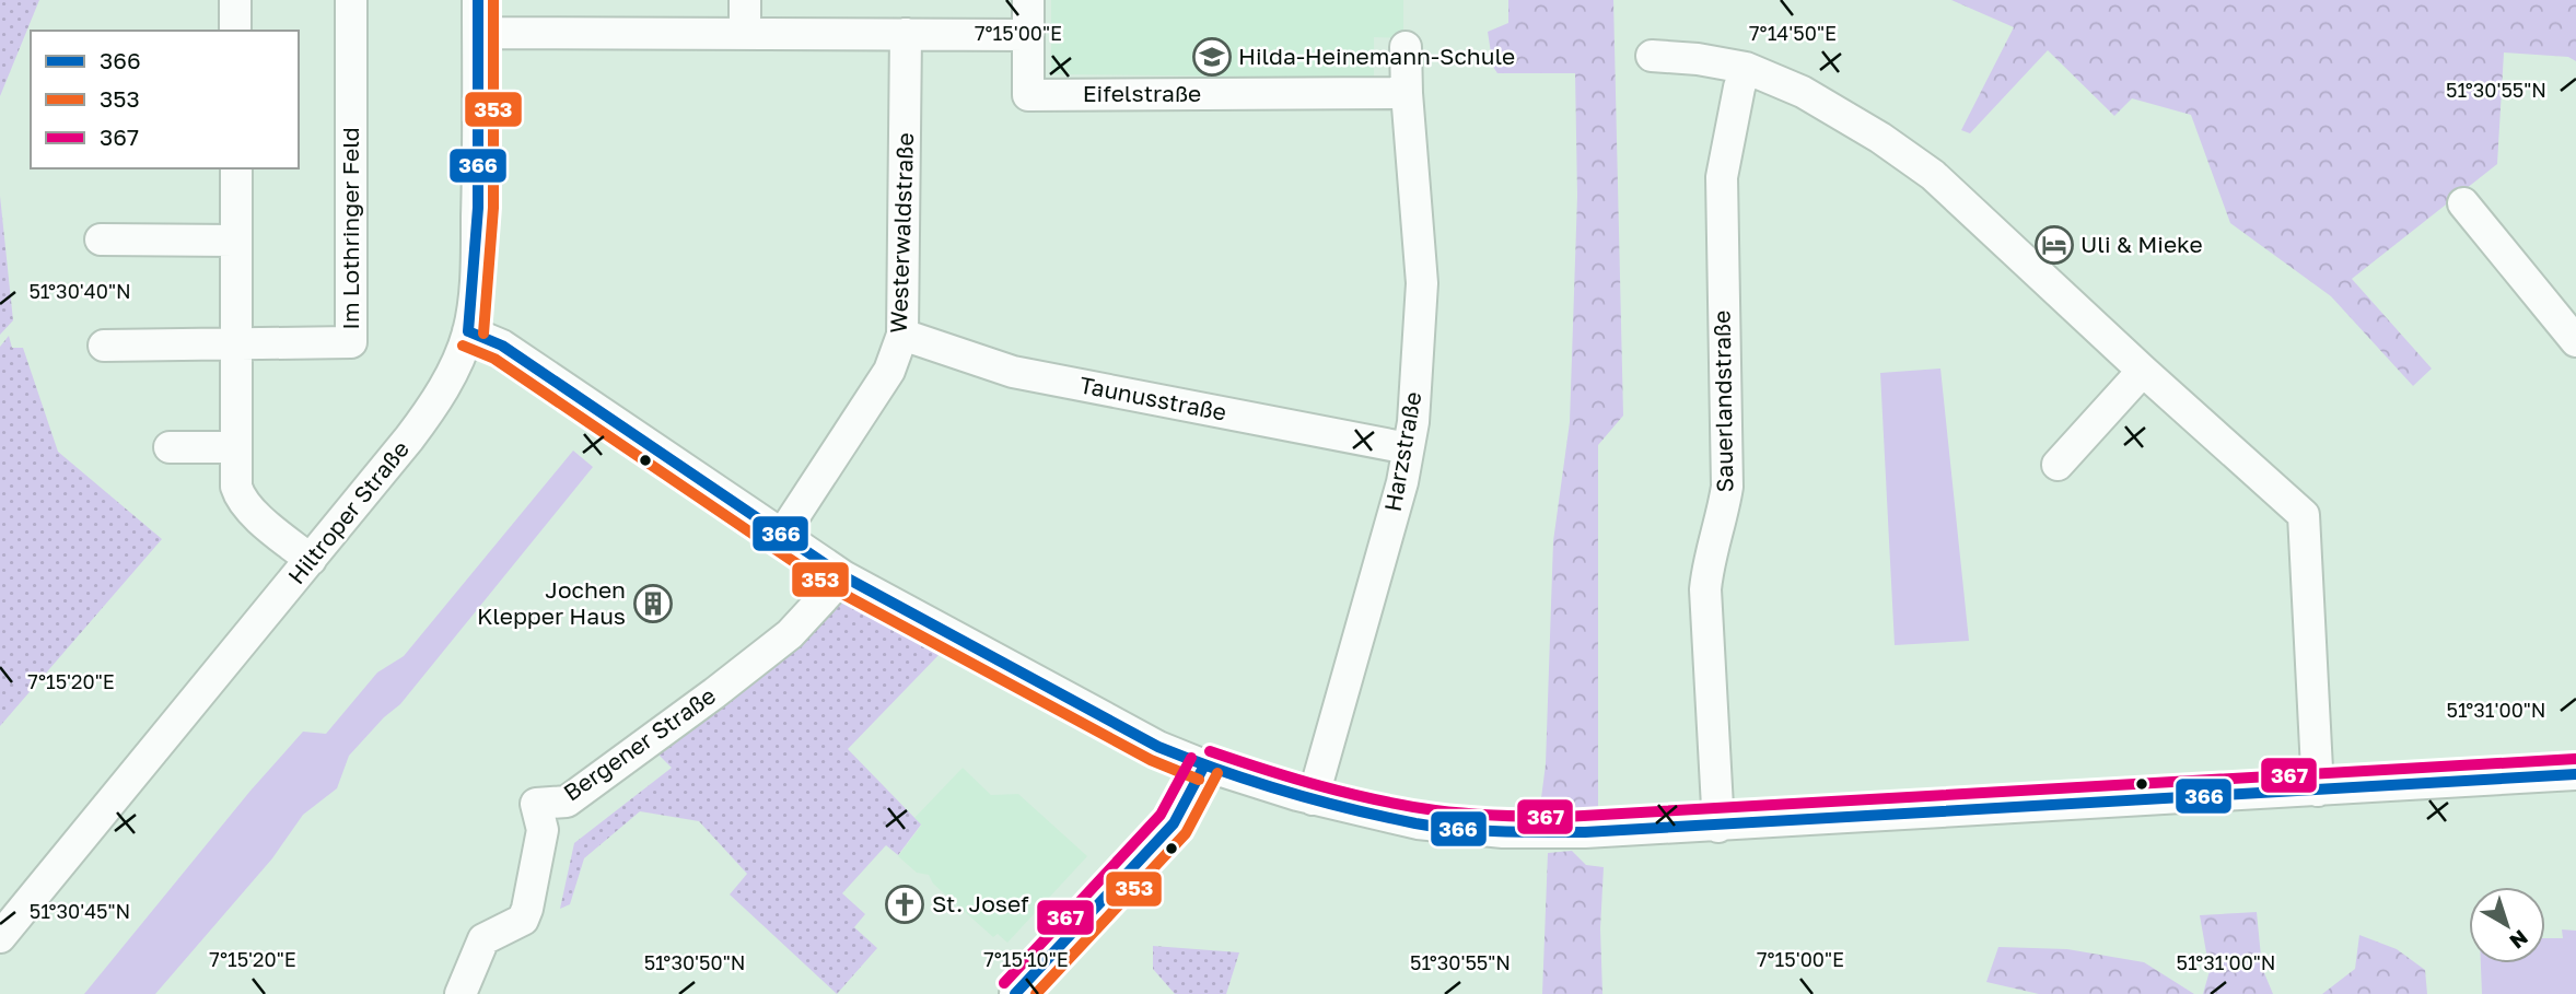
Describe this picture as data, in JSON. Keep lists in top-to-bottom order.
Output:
{
  "streets": {
    "street": [
      "Eifelstraße",
      "Im Lothringer Feld",
      "Westerwaldstraße",
      "Taunusstraße",
      "Sauerlandstraße",
      "Harzstraße",
      "Hiltroper Straße",
      "Bergener Straße"
    ]
  },
  "crossings": [
    ["Eifelstraße", "Harzstraße"],
    ["Westerwaldstraße", "Taunusstraße"],
    ["Taunusstraße", "Harzstraße"]
  ],
  "places": {
    "school or university": ["Hilda-Heinemann-Schule"],
    "hotel": ["Uli & Mieke"],
    "building": ["Jochen Klepper Haus"],
    "church": ["St. Josef"]
  },
  "lines": ["transit line 366", "transit line 353", "transit line 367"],
  "legend": ["366", "353", "367"],
  "north": "bottom right",
  "coordinates": [
    "7°15'00\"E",
    "7°14'50\"E",
    "51°30'55\"N",
    "51°30'40\"N",
    "7°15'20\"E",
    "51°31'00\"N",
    "51°30'45\"N",
    "7°15'10\"E",
    "51°30'50\"N"
  ]
}
